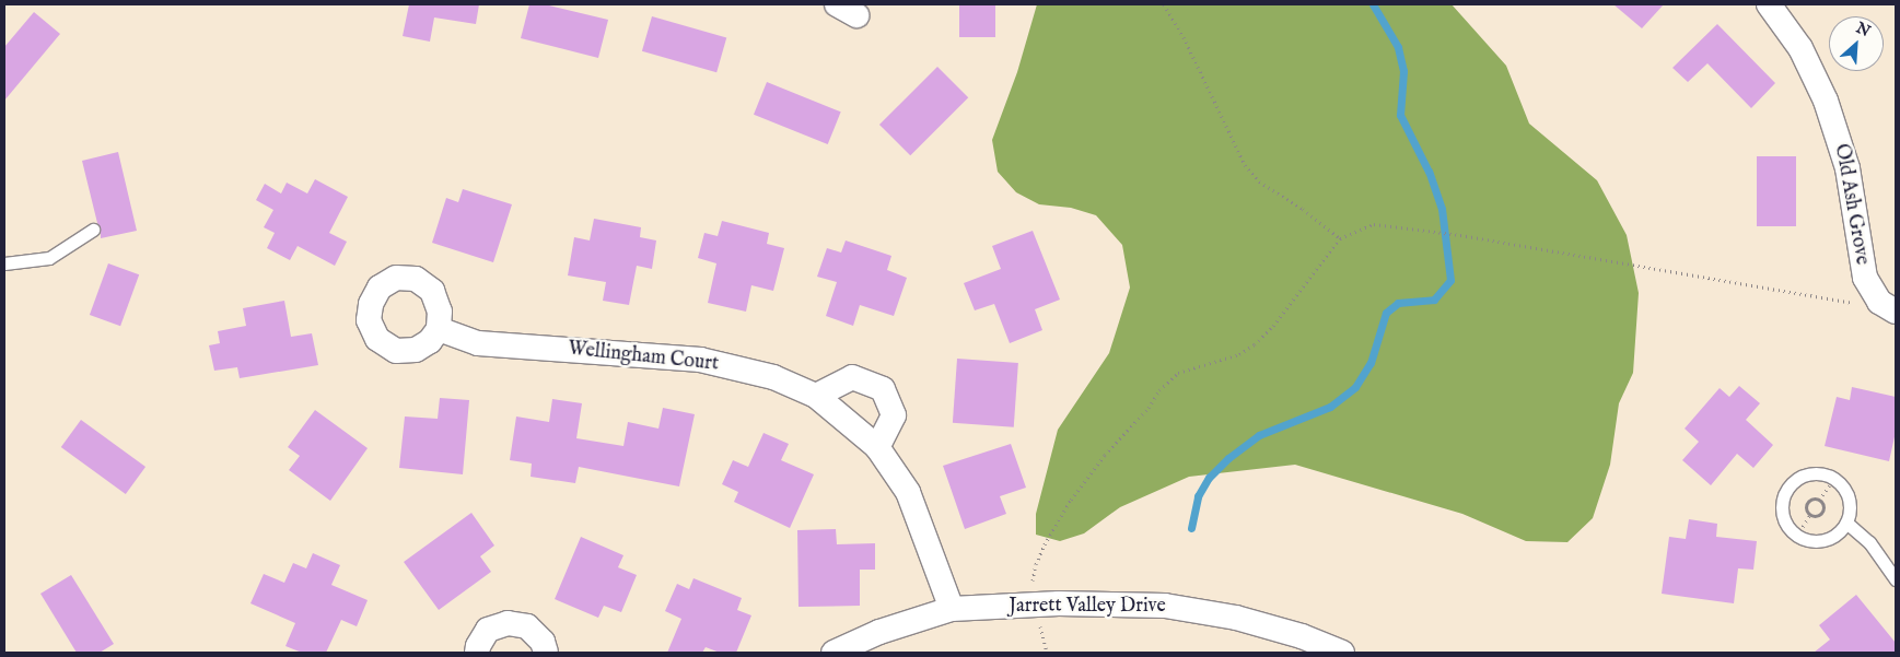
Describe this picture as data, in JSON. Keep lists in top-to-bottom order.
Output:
{
  "streets": {
    "street": ["Old Ash Grove", "Wellingham Court", "Jarrett Valley Drive"]
  },
  "crossings": [
    ["Wellingham Court", "Jarrett Valley Drive"]
  ],
  "north": "top right"
}
